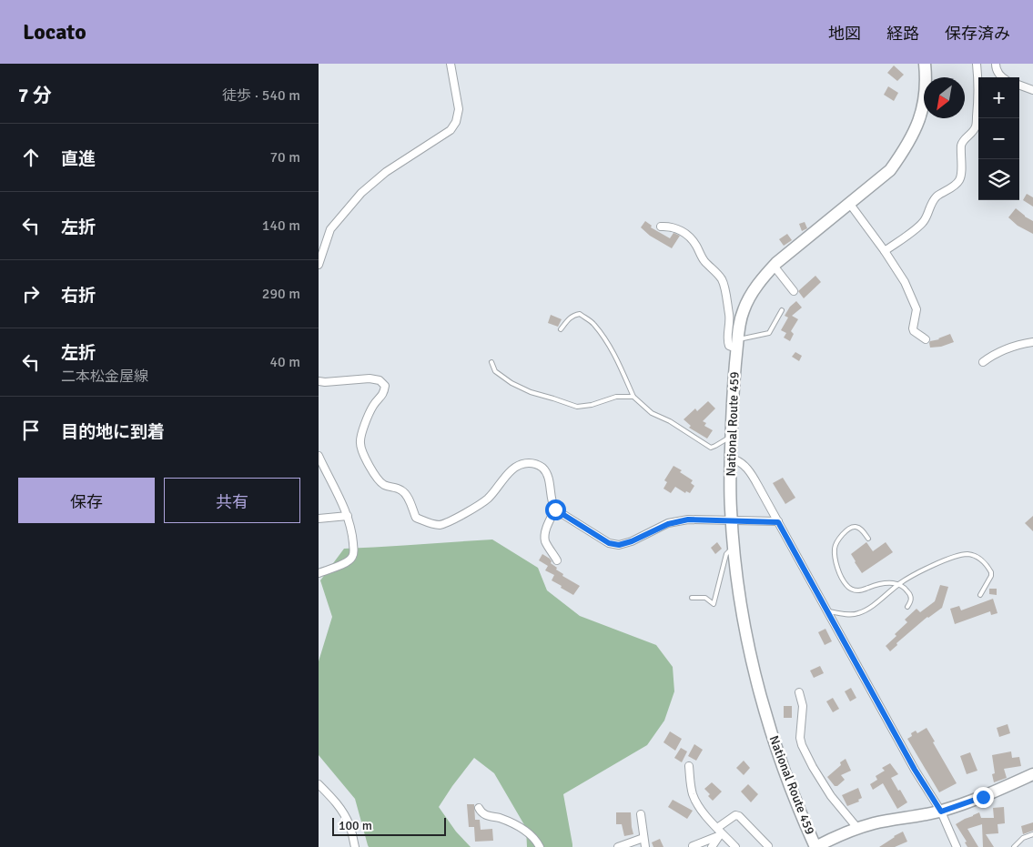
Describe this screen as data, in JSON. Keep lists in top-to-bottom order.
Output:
{
  "streets": {
    "main road": ["National Route 459"]
  },
  "scale_bar": "100 m",
  "north": "bottom left",
  "page": {
    "header": "Locato",
    "nav": ["地図", "経路", "保存済み"],
    "heading": ["7 分", "徒歩 · 540 m"],
    "map_buttons": ["+", "−"],
    "list": [
      ["直進", "70 m"],
      ["左折", "140 m"],
      ["右折", "290 m"],
      ["左折", "二本松金屋線", "40 m"],
      "目的地に到着"
    ],
    "buttons": ["保存", "共有"],
    "scale": "100 m"
  }
}
